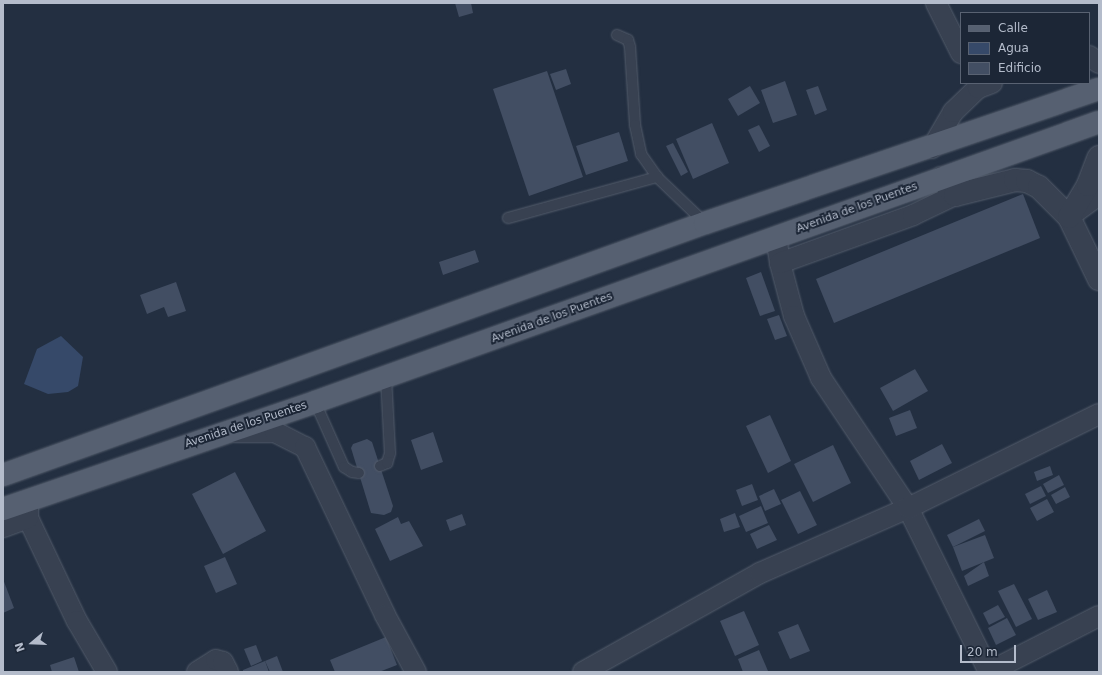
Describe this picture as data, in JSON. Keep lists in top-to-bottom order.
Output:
{
  "streets": {
    "main road": ["Avenida de los Puentes"]
  },
  "legend": ["Calle", "Agua", "Edificio"],
  "scale_bar": "20 m",
  "north": "left"
}
